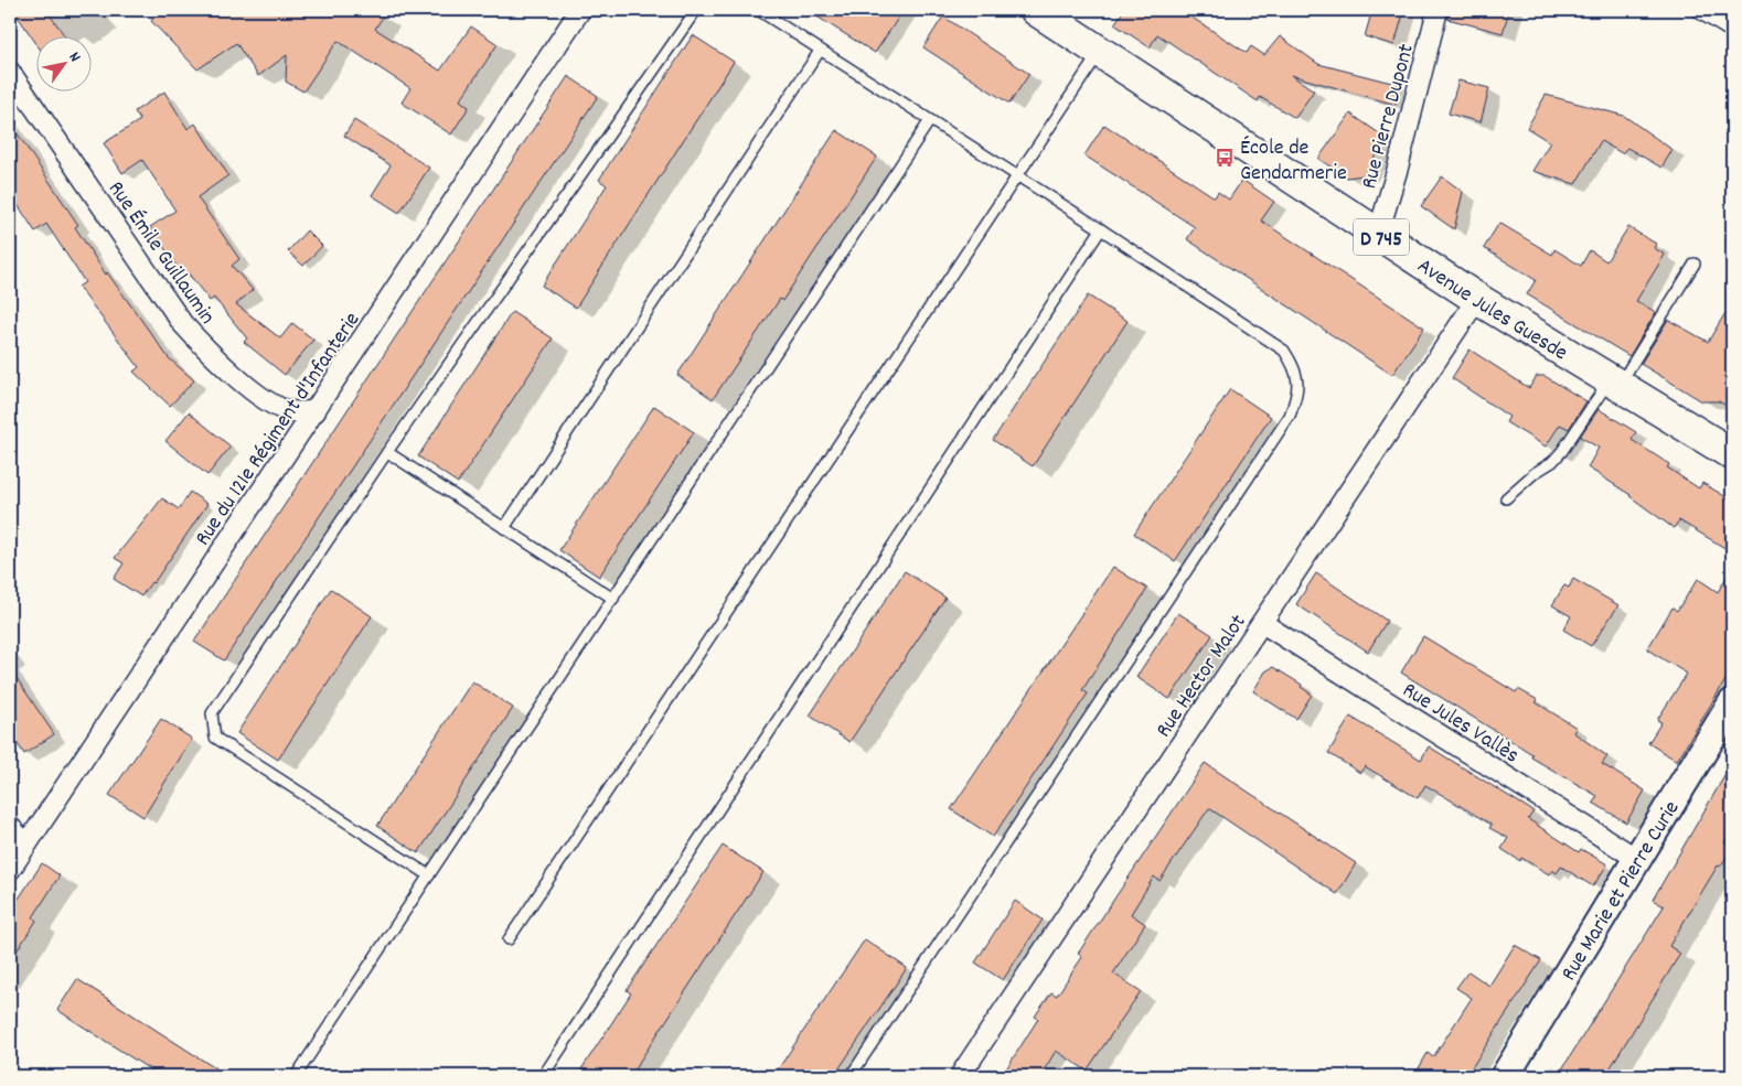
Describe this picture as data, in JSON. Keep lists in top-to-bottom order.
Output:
{
  "streets": {
    "main road": ["D 745", "Avenue Jules Guesde"],
    "street": [
      "Rue Pierre Dupont",
      "Rue Émile Guillaumin",
      "Rue du 121e Régiment d'Infanterie",
      "Rue Hector Malot",
      "Rue Jules Vallès",
      "Rue Marie et Pierre Curie"
    ]
  },
  "crossings": [
    ["Rue Pierre Dupont", "Avenue Jules Guesde"],
    ["Rue Émile Guillaumin", "Rue du 121e Régiment d'Infanterie"],
    ["Avenue Jules Guesde", "Rue Hector Malot"],
    ["Rue Hector Malot", "Rue Jules Vallès"],
    ["Rue Jules Vallès", "Rue Marie et Pierre Curie"]
  ],
  "places": {
    "bus stop": ["École de Gendarmerie"]
  },
  "north": "top right"
}
